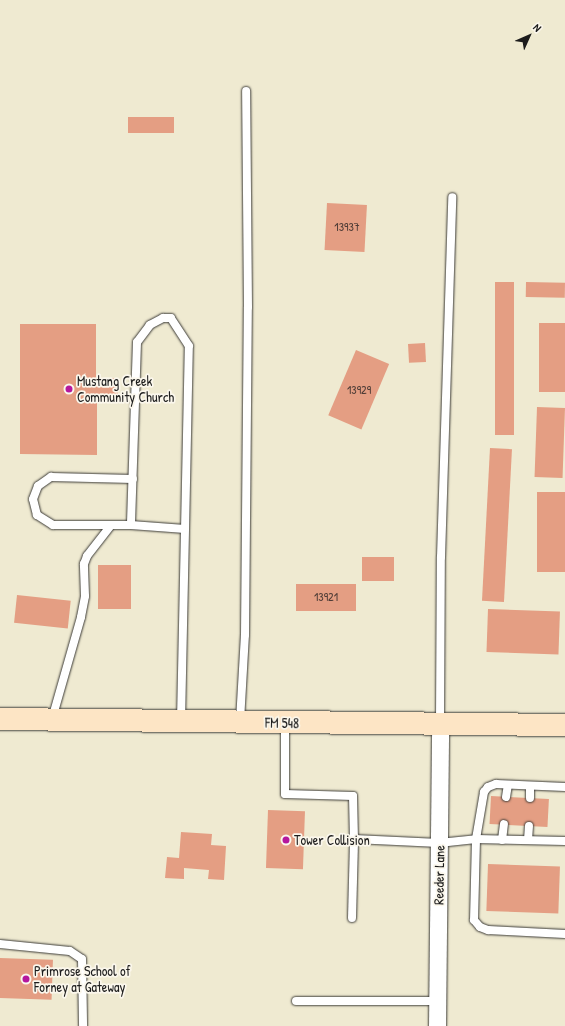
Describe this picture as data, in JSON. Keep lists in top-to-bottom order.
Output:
{
  "streets": {
    "main road": ["FM 548"],
    "street": ["Reeder Lane"]
  },
  "crossings": [
    ["FM 548", "Reeder Lane"]
  ],
  "places": ["Mustang Creek Community Church", "Tower Collision", "Primrose School of Forney at Gateway"],
  "house_numbers": ["13937", "13929", "13921"],
  "north": "top right"
}
